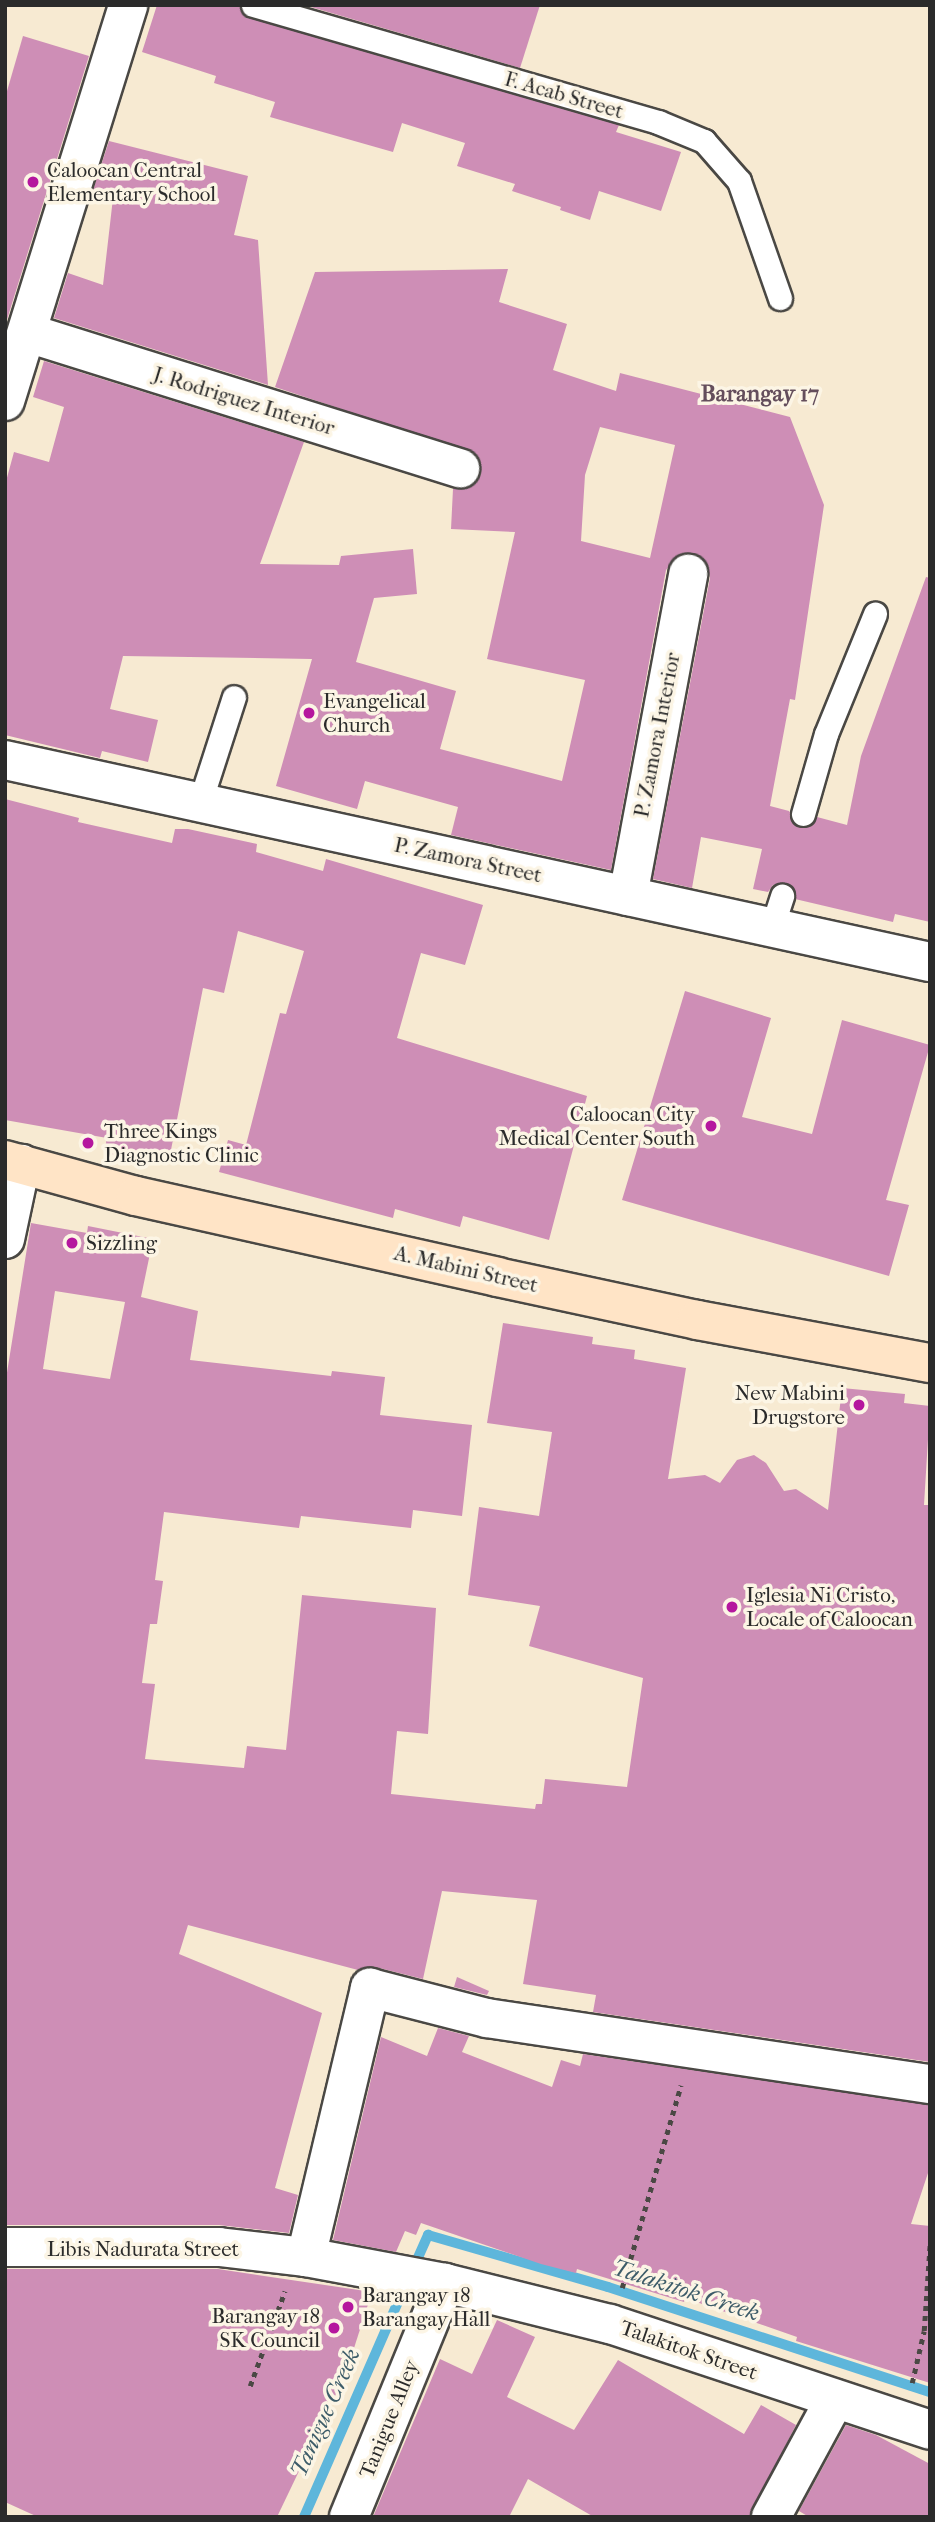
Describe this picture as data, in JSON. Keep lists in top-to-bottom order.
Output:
{
  "streets": {
    "main road": ["A. Mabini Street"],
    "street": [
      "J. Rodriguez Interior",
      "P. Zamora Interior",
      "P. Zamora Street",
      "Libis Nadurata Street",
      "Talakitok Street",
      "Tanigue Alley"
    ],
    "lane": ["F. Acab Street"]
  },
  "crossings": [
    ["P. Zamora Interior", "P. Zamora Street"],
    ["Libis Nadurata Street", "Talakitok Street"],
    ["Libis Nadurata Street", "Tanigue Alley"],
    ["Talakitok Street", "Tanigue Alley"]
  ],
  "districts": ["Barangay 17"],
  "water": ["Talakitok Creek", "Tanigue Creek"],
  "places": [
    "Caloocan Central Elementary School",
    "Evangelical Church",
    "Caloocan City Medical Center South",
    "Three Kings Diagnostic Clinic",
    "Sizzling",
    "New Mabini Drugstore",
    "Iglesia Ni Cristo, Locale of Caloocan",
    "Barangay 18 Barangay Hall",
    "Barangay 18 SK Council"
  ]
}
